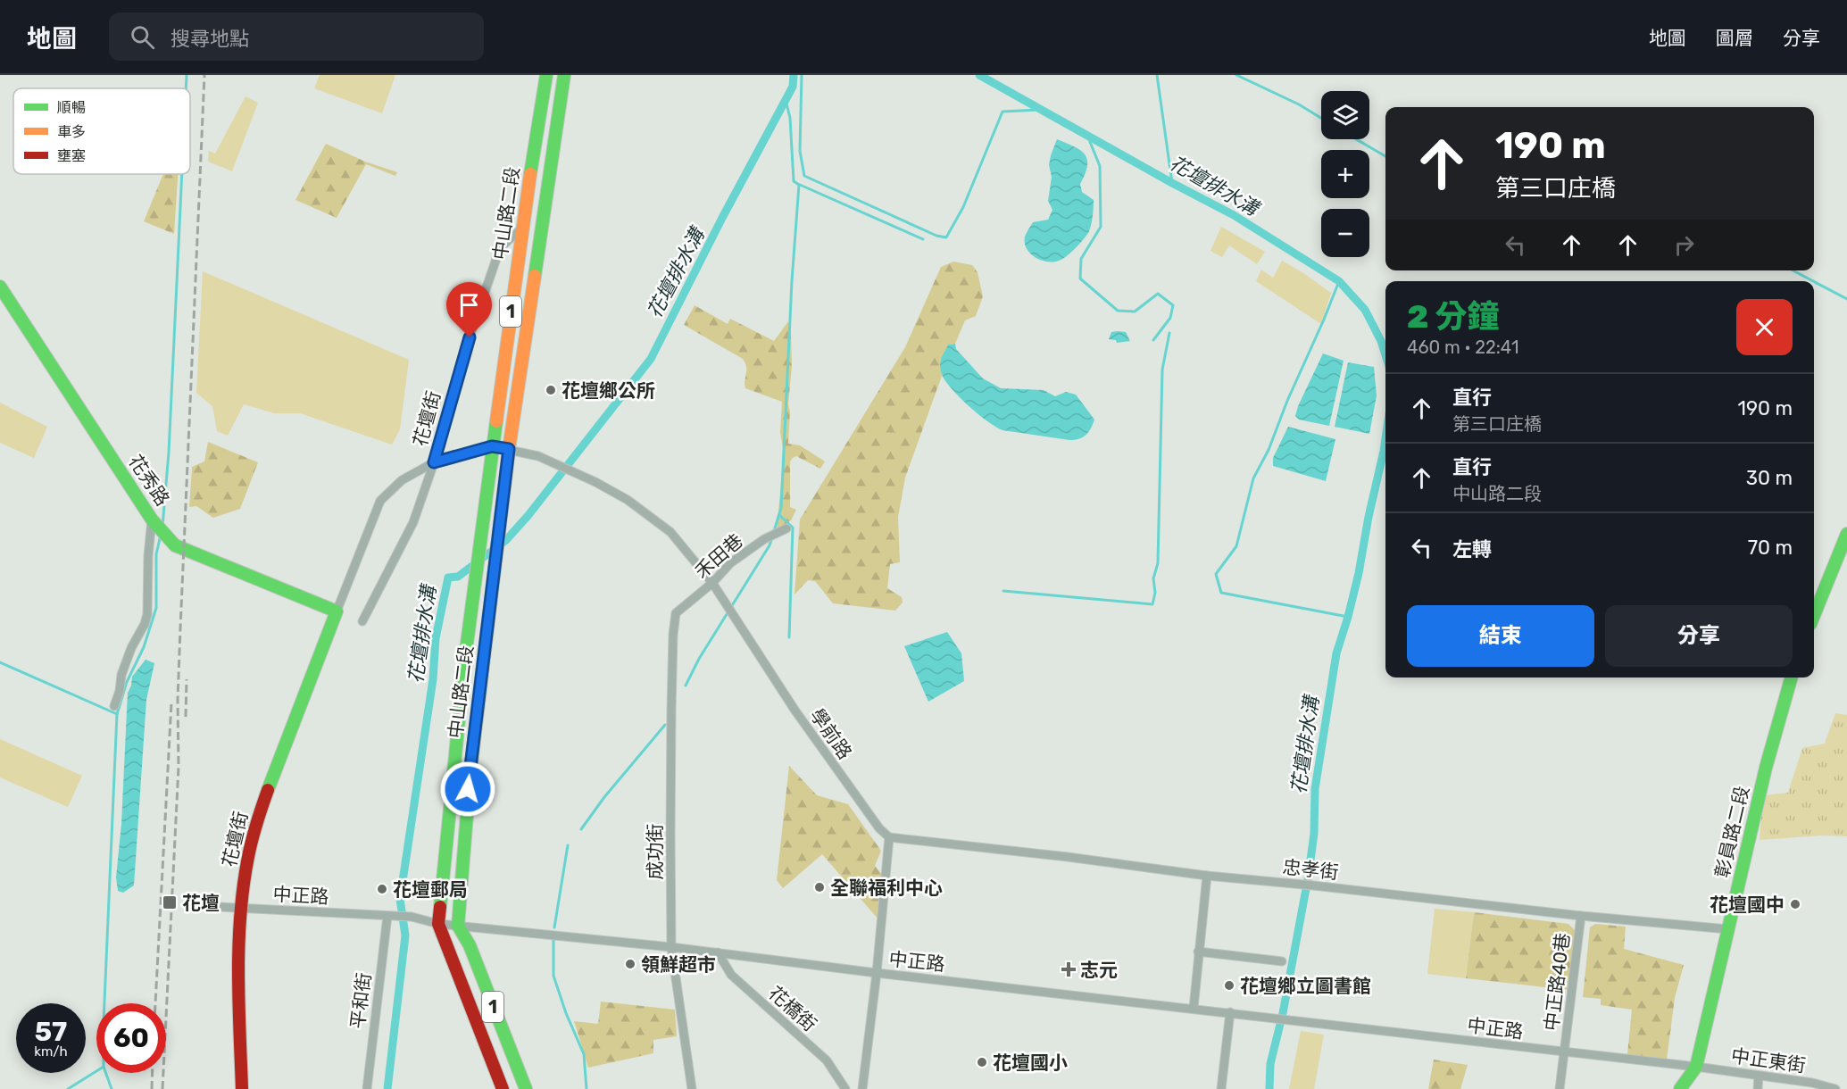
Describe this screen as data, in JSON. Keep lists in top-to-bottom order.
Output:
{
  "streets": {
    "main road": [
      "中山路二段",
      "1",
      "花壇街",
      "花秀路",
      "彰員路二段"
    ],
    "street": [
      "禾田巷",
      "學前路",
      "成功街",
      "忠孝街",
      "中正路",
      "中正路40巷",
      "平和街",
      "花橋街",
      "中正東街"
    ]
  },
  "crossings": [
    ["中山路二段", "1"],
    ["中山路二段", "花壇街"],
    ["中山路二段", "學前路"],
    ["中山路二段", "中正路"],
    ["1", "中正路"],
    ["花壇街", "花秀路"],
    ["花壇街", "中正路"],
    ["禾田巷", "學前路"],
    ["禾田巷", "成功街"],
    ["學前路", "忠孝街"],
    ["彰員路二段", "忠孝街"],
    ["彰員路二段", "中正路"],
    ["彰員路二段", "中正東街"],
    ["成功街", "中正路"],
    ["忠孝街", "中正路40巷"],
    ["中正路", "中正路40巷"],
    ["中正路", "平和街"],
    ["中正路", "花橋街"],
    ["中正路", "中正東街"]
  ],
  "water": ["花壇排水溝"],
  "places": {
    "other": [
      "花壇鄉公所",
      "全聯福利中心",
      "花壇郵局",
      "花壇國中",
      "領鮮超市",
      "花壇鄉立圖書館",
      "花壇國小"
    ],
    "transit": ["花壇"],
    "health": ["志元"]
  },
  "legend": ["順暢", "車多", "壅塞"],
  "page": {
    "header": "地圖",
    "search": "搜尋地點",
    "nav": ["地圖", "圖層", "分享"],
    "map_buttons": ["+", "−"],
    "turn": ["190 m", "第三口庄橋"],
    "heading": ["2 分鐘", "460 m · 22:41"],
    "list": [
      {
        "name": "直行",
        "note": "第三口庄橋",
        "value": "190 m"
      },
      {
        "name": "直行",
        "note": "中山路二段",
        "value": "30 m"
      },
      {
        "name": "左轉",
        "value": "70 m"
      }
    ],
    "buttons": ["結束", "分享"],
    "speed": "57 km/h",
    "limit": "60"
  }
}
